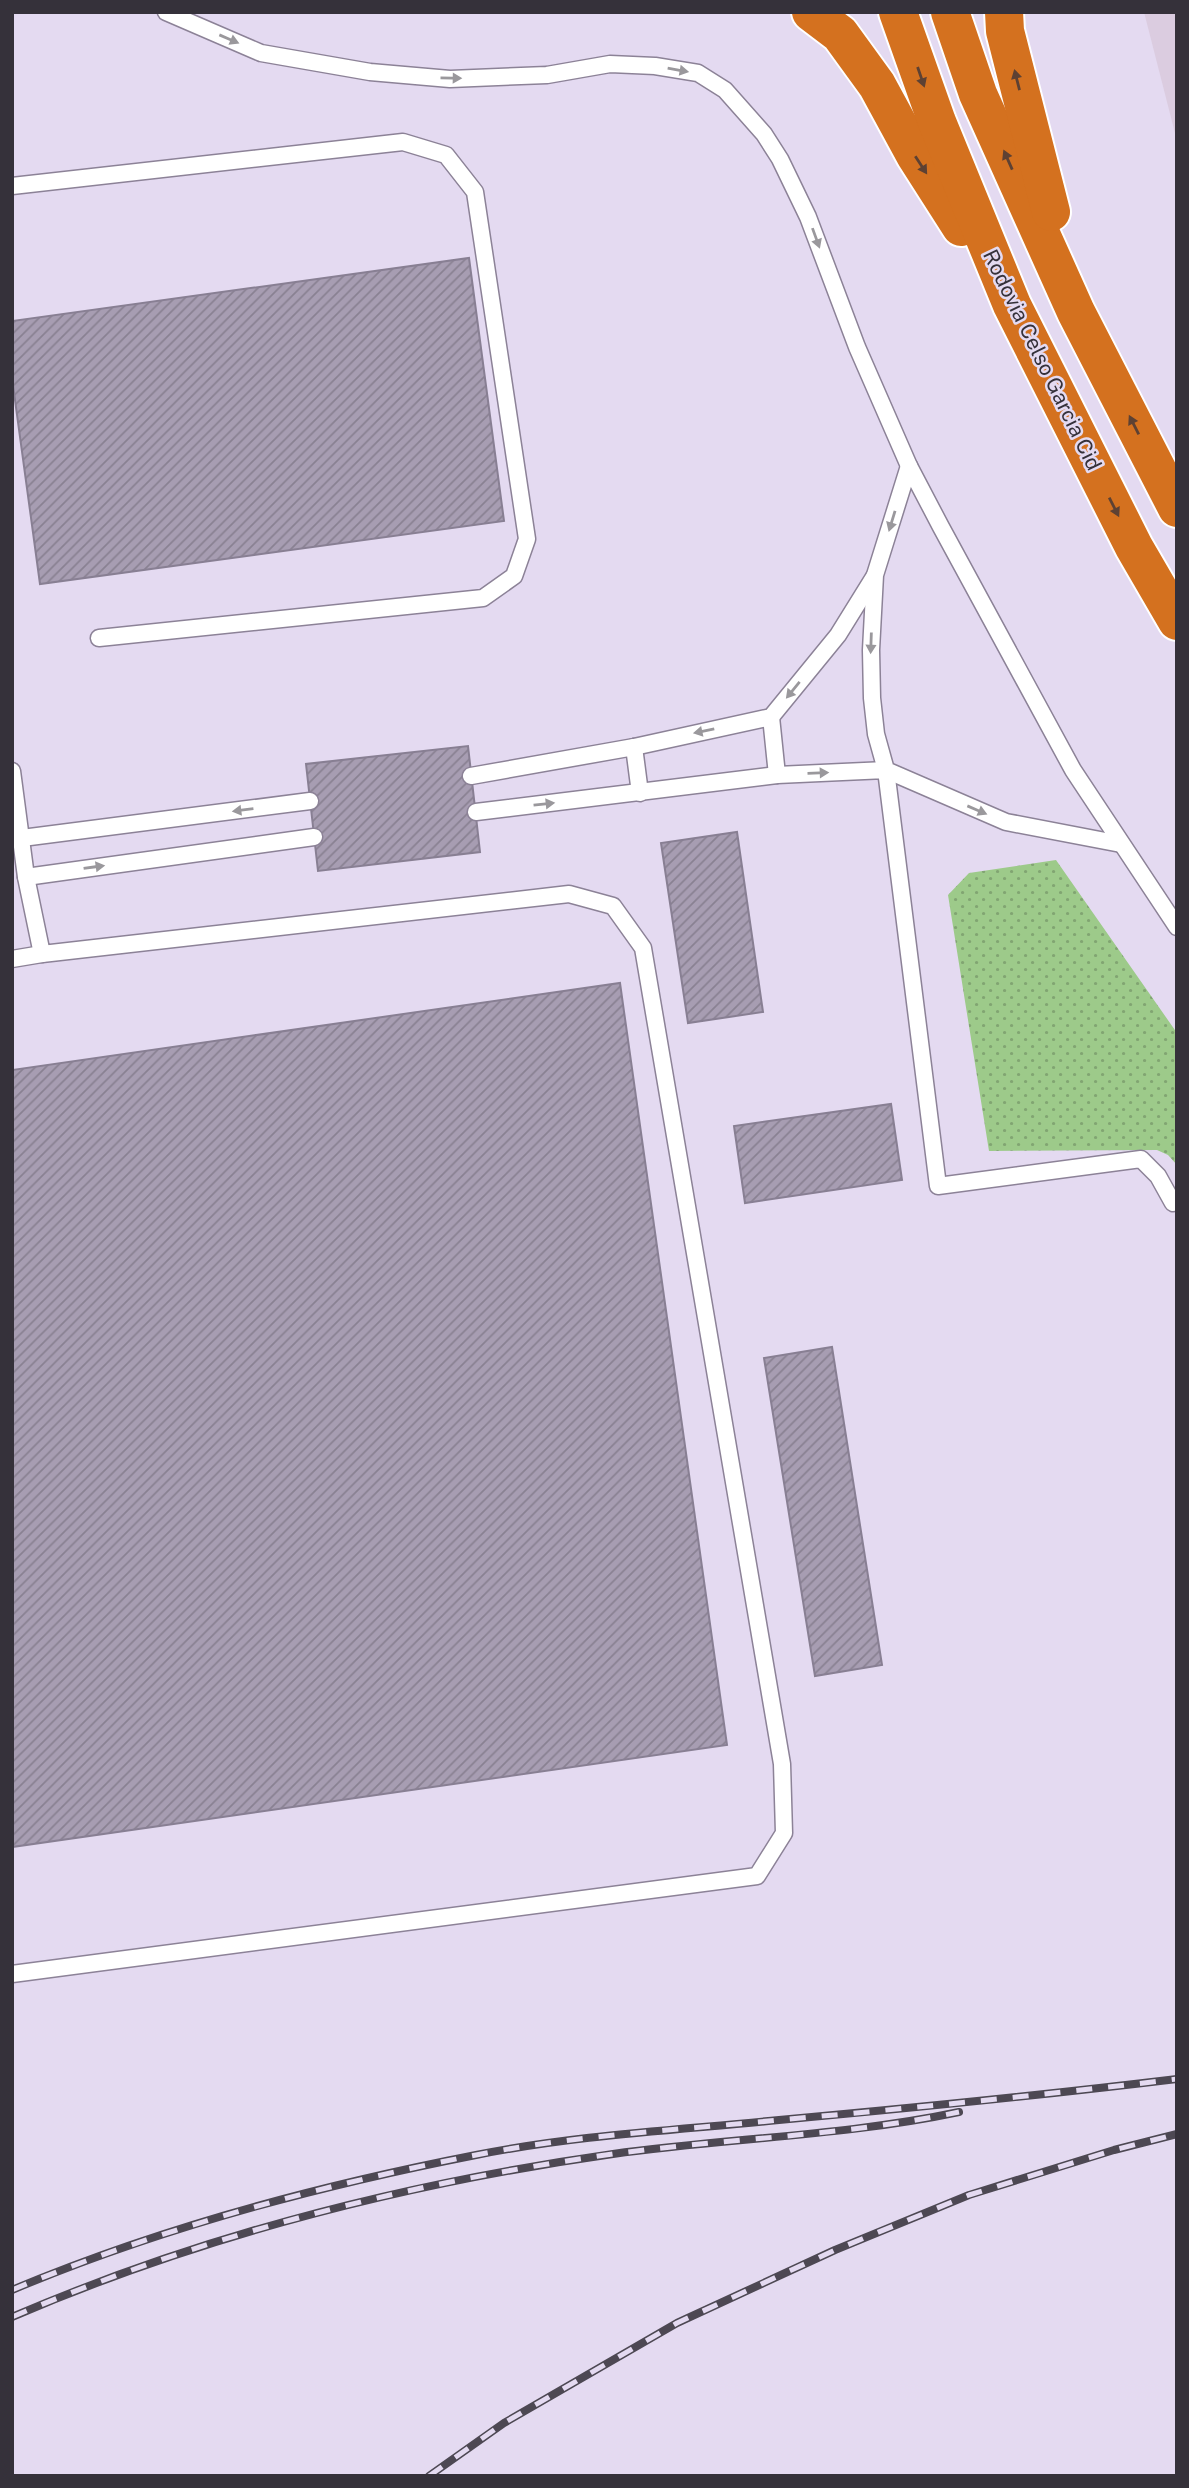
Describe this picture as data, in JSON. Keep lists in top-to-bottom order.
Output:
{
  "streets": {
    "highway": ["Rodovia Celso Garcia Cid"]
  }
}
